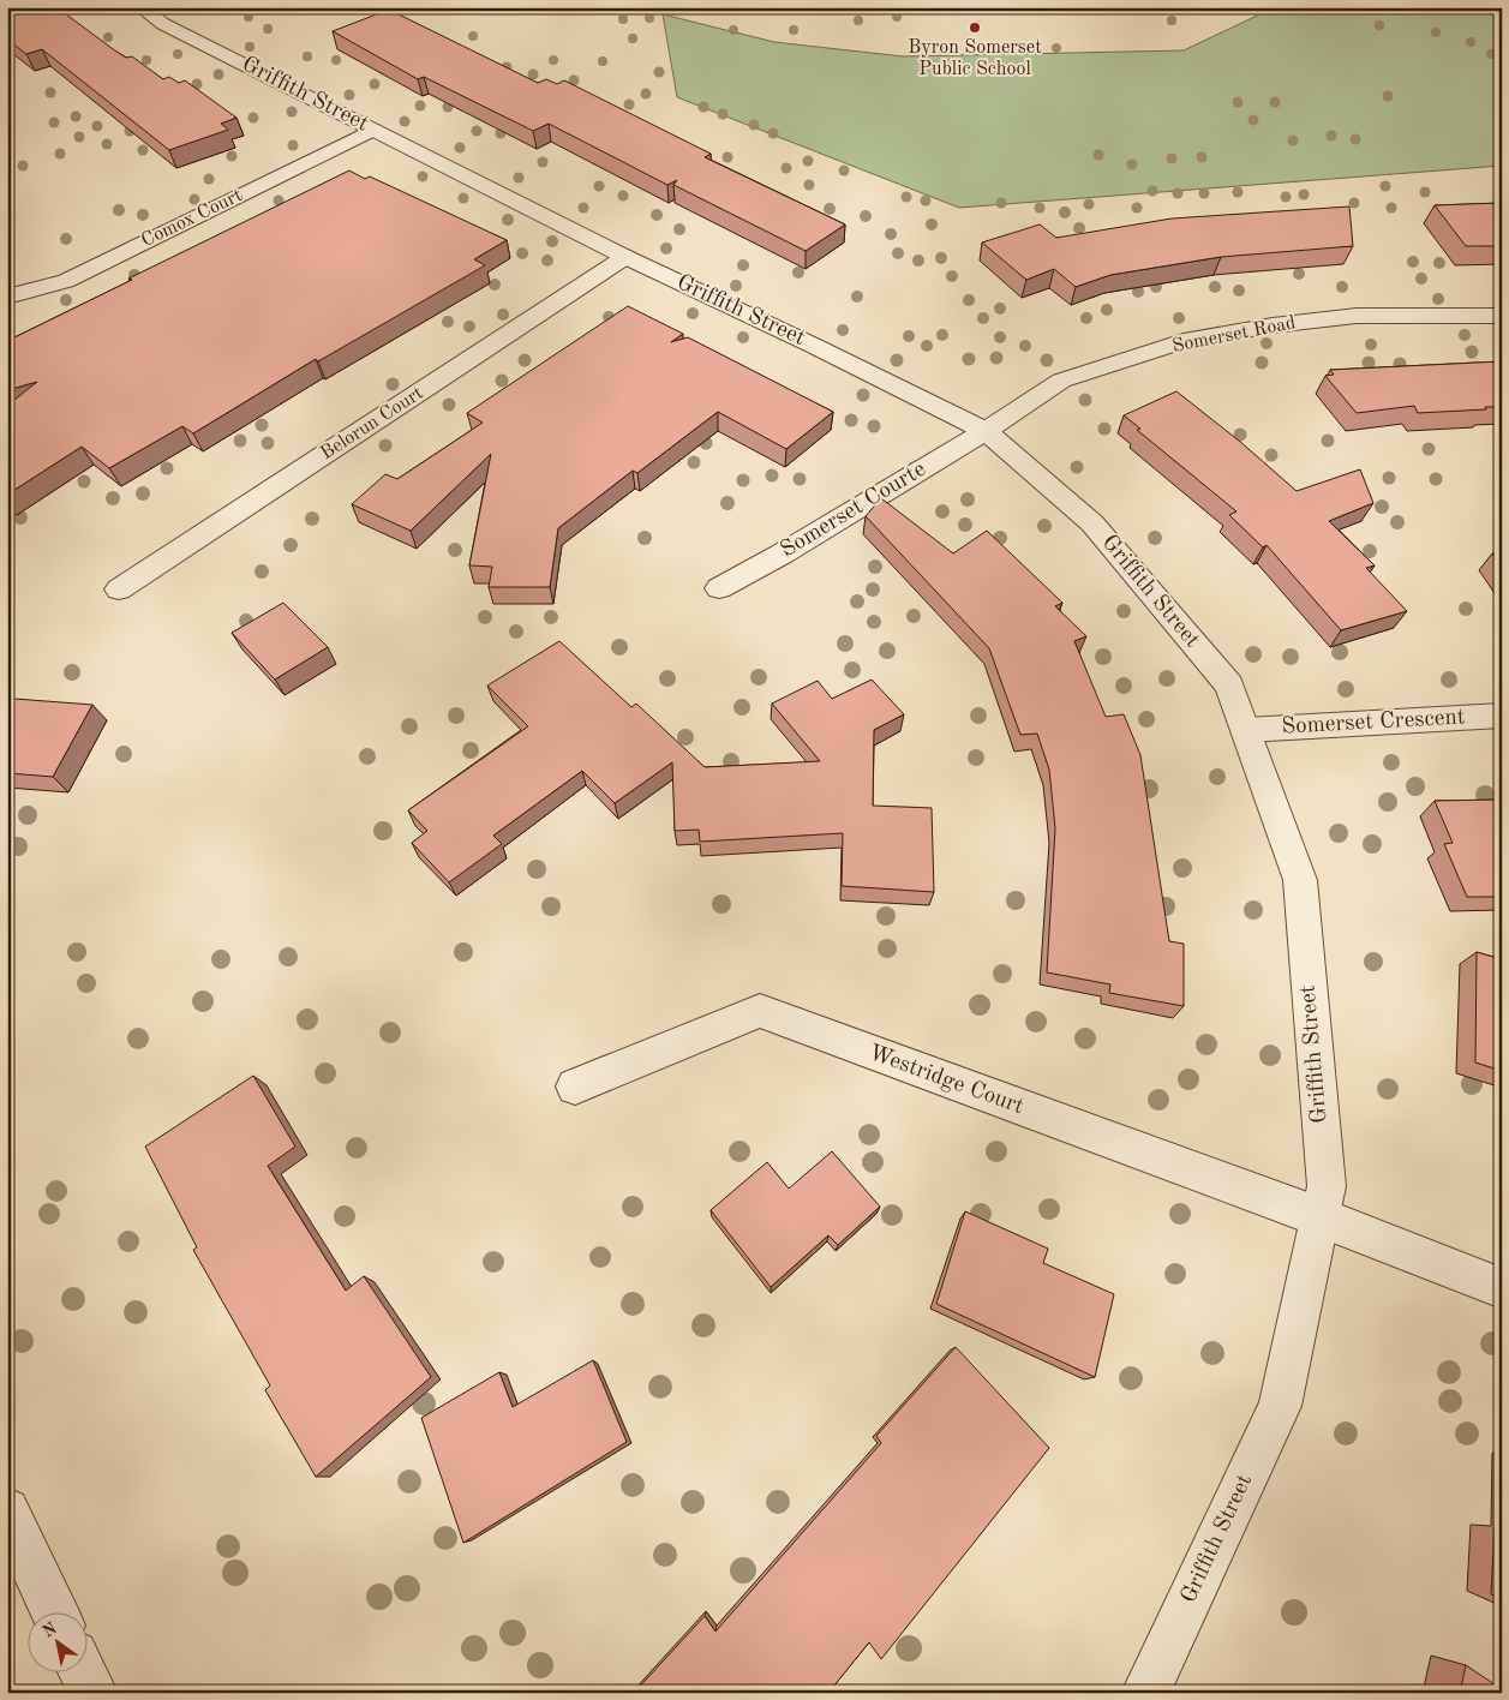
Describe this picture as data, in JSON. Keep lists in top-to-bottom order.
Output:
{
  "streets": {
    "street": [
      "Griffith Street",
      "Comox Court",
      "Somerset Road",
      "Belorun Court",
      "Somerset Courte",
      "Somerset Crescent",
      "Westridge Court"
    ]
  },
  "crossings": [
    ["Griffith Street", "Comox Court"],
    ["Griffith Street", "Somerset Road"],
    ["Griffith Street", "Belorun Court"],
    ["Griffith Street", "Somerset Courte"],
    ["Griffith Street", "Somerset Crescent"],
    ["Griffith Street", "Westridge Court"],
    ["Somerset Road", "Somerset Courte"]
  ],
  "places": ["Byron Somerset Public School"],
  "north": "top left"
}
